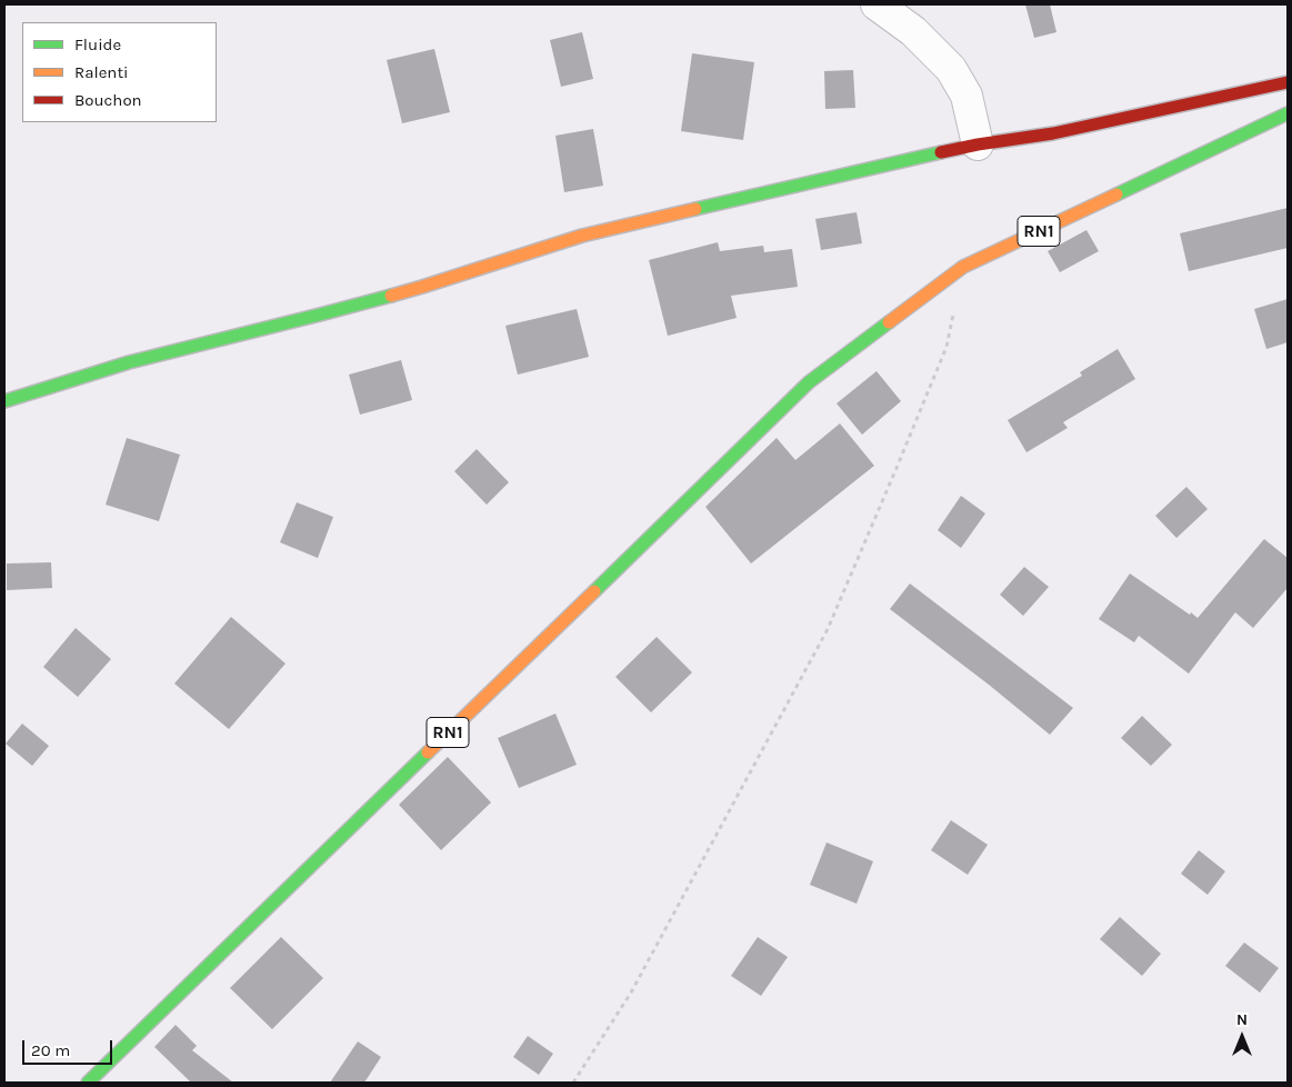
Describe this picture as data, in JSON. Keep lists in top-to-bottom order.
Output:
{
  "streets": {
    "main road": ["RN1"]
  },
  "legend": ["Fluide", "Ralenti", "Bouchon"],
  "scale_bar": "20 m",
  "north": "top"
}
